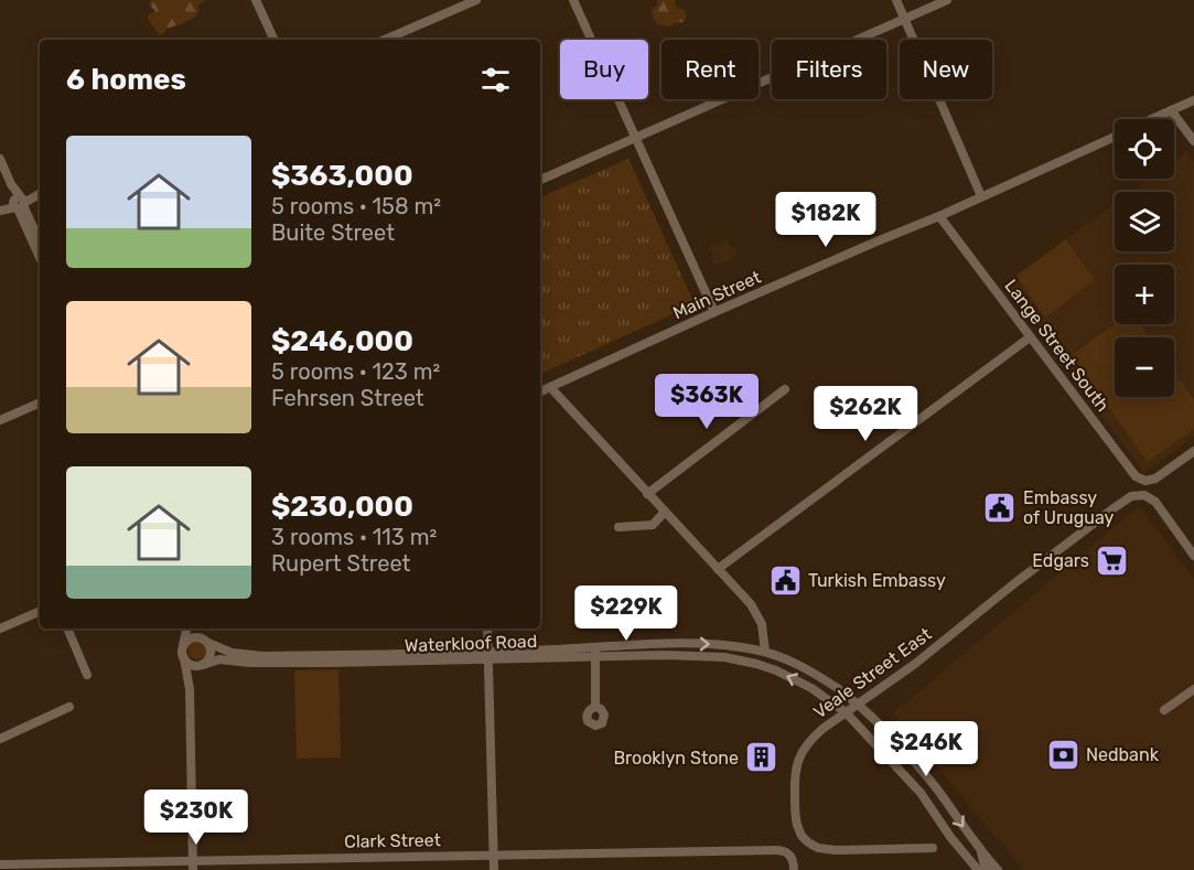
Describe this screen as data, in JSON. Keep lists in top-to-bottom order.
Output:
{
  "streets": {
    "street": [
      "Main Street",
      "Lange Street South",
      "Waterkloof Road",
      "Veale Street East",
      "Clark Street"
    ]
  },
  "crossings": [
    ["Main Street", "Lange Street South"],
    ["Waterkloof Road", "Veale Street East"]
  ],
  "places": {
    "public building": ["Embassy of Uruguay", "Turkish Embassy"],
    "supermarket": ["Edgars"],
    "bank": ["Nedbank"],
    "building": ["Brooklyn Stone"]
  },
  "page": {
    "chip": [
      "Buy",
      "Rent",
      "Filters",
      "New"
    ],
    "heading": "6 homes",
    "map_buttons": ["+", "−"],
    "list": [
      {
        "name": "$363,000",
        "note": "5 rooms · 158 m² · Buite Street"
      },
      {
        "name": "$246,000",
        "note": "5 rooms · 123 m² · Fehrsen Street"
      },
      {
        "name": "$230,000",
        "note": "3 rooms · 113 m² · Rupert Street"
      }
    ],
    "price": [
      "$182K",
      "$363K",
      "$262K",
      "$229K",
      "$246K",
      "$230K"
    ]
  }
}
